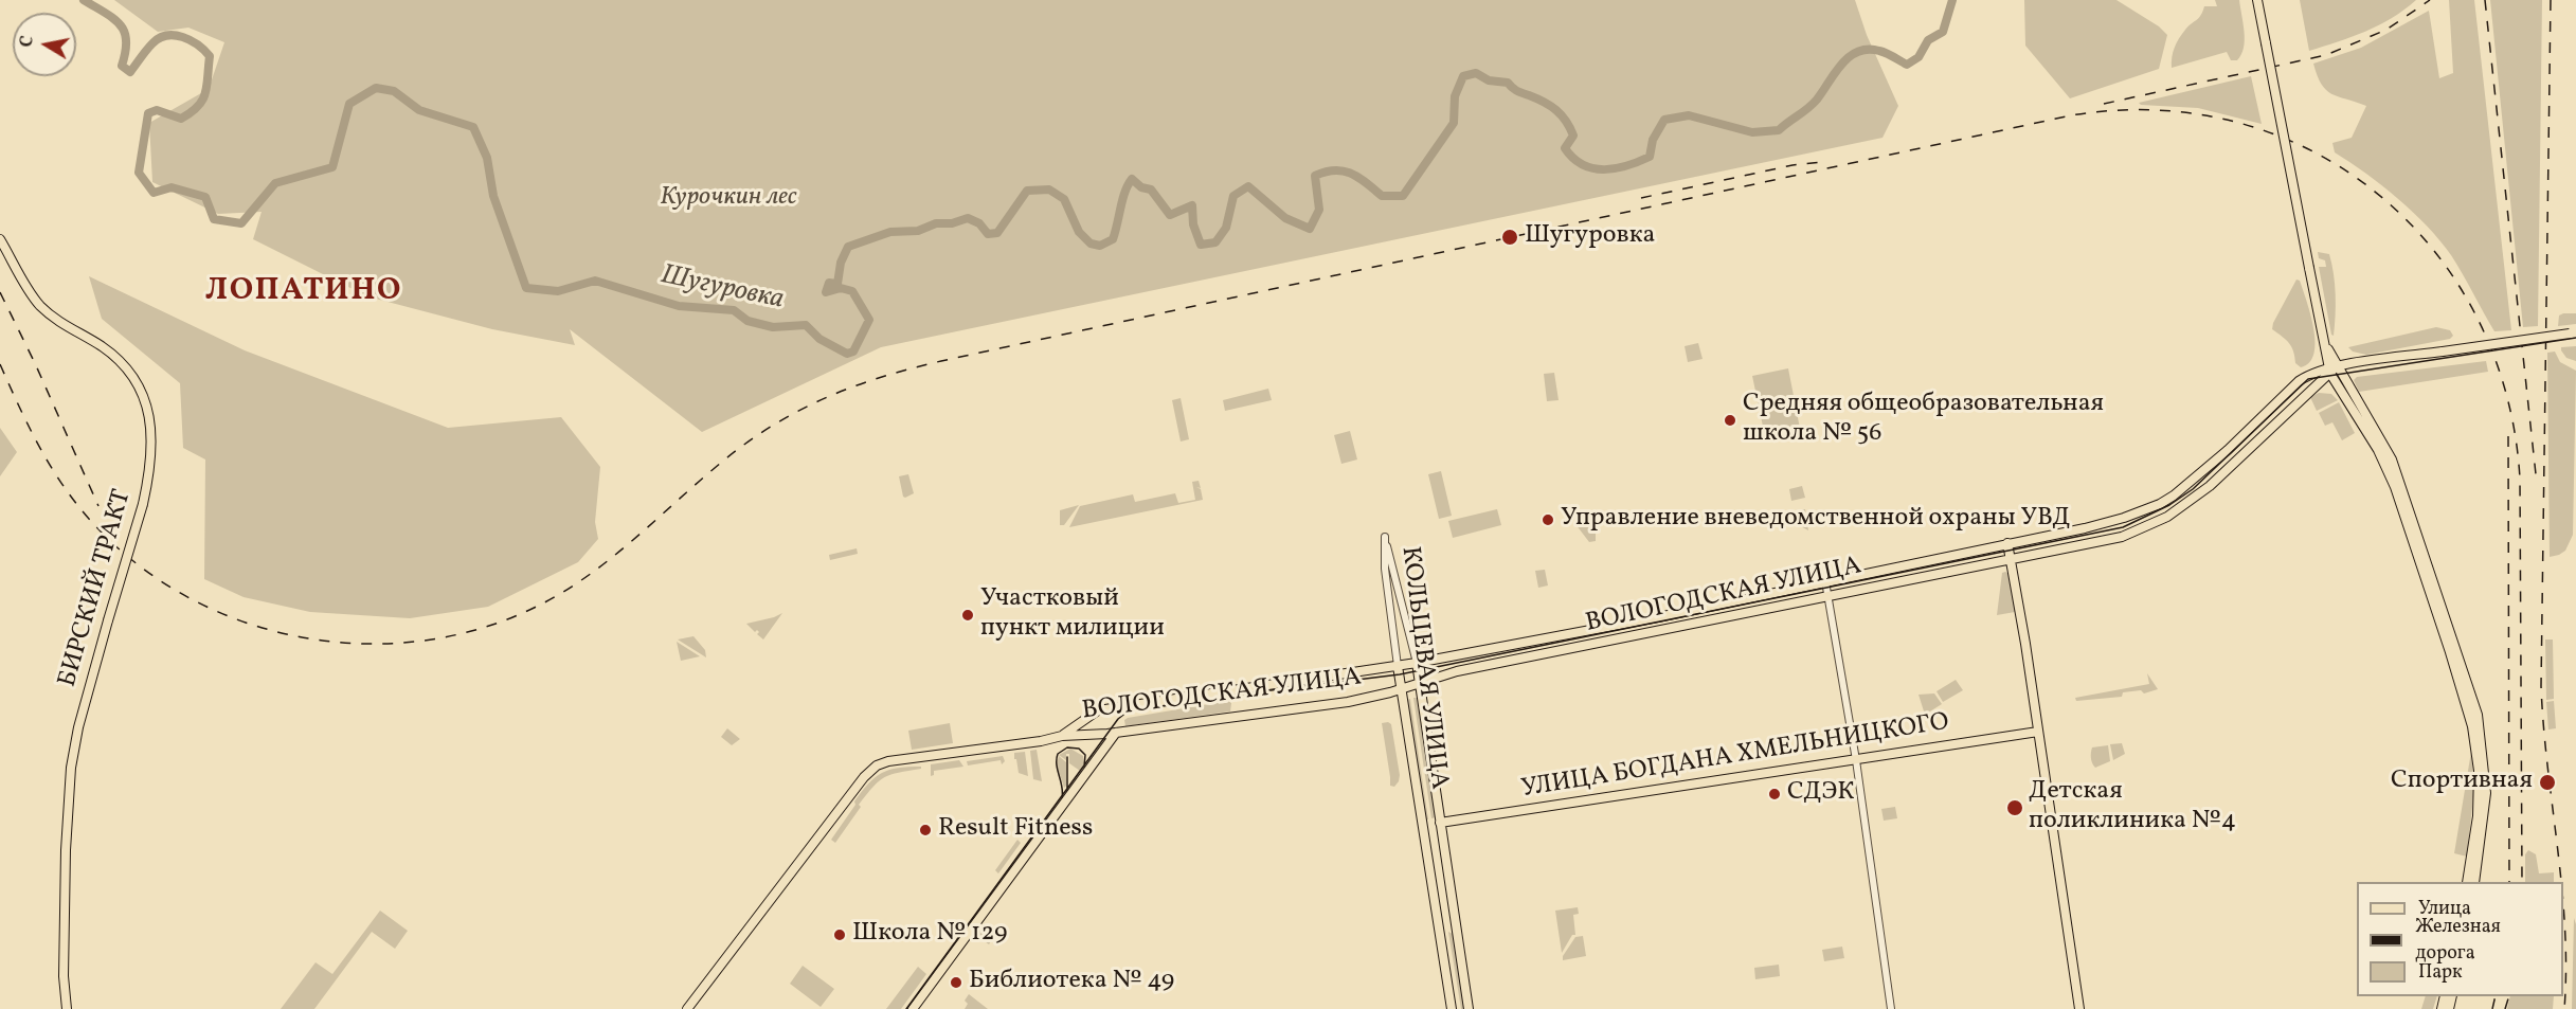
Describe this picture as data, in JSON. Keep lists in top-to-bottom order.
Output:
{
  "streets": {
    "main road": [
      "БИРСКИЙ ТРАКТ",
      "ВОЛОГОДСКАЯ УЛИЦА",
      "КОЛЬЦЕВАЯ УЛИЦА",
      "УЛИЦА БОГДАНА ХМЕЛЬНИЦКОГО"
    ]
  },
  "crossings": [
    ["ВОЛОГОДСКАЯ УЛИЦА", "КОЛЬЦЕВАЯ УЛИЦА"],
    ["КОЛЬЦЕВАЯ УЛИЦА", "УЛИЦА БОГДАНА ХМЕЛЬНИЦКОГО"]
  ],
  "districts": ["ЛОПАТИНО"],
  "water": ["Шугуровка"],
  "parks": ["Курочкин лес"],
  "places": [
    "Шугуровка",
    "Средняя общеобразовательная школа № 56",
    "Управление вневедомственной охраны УВД",
    "Участковый пункт милиции",
    "Спортивная",
    "СДЭК",
    "Детская поликлиника №4",
    "Result Fitness",
    "Школа № 129",
    "Библиотека № 49"
  ],
  "legend": ["Улица", "Железная дорога", "Парк"],
  "north": "left"
}
